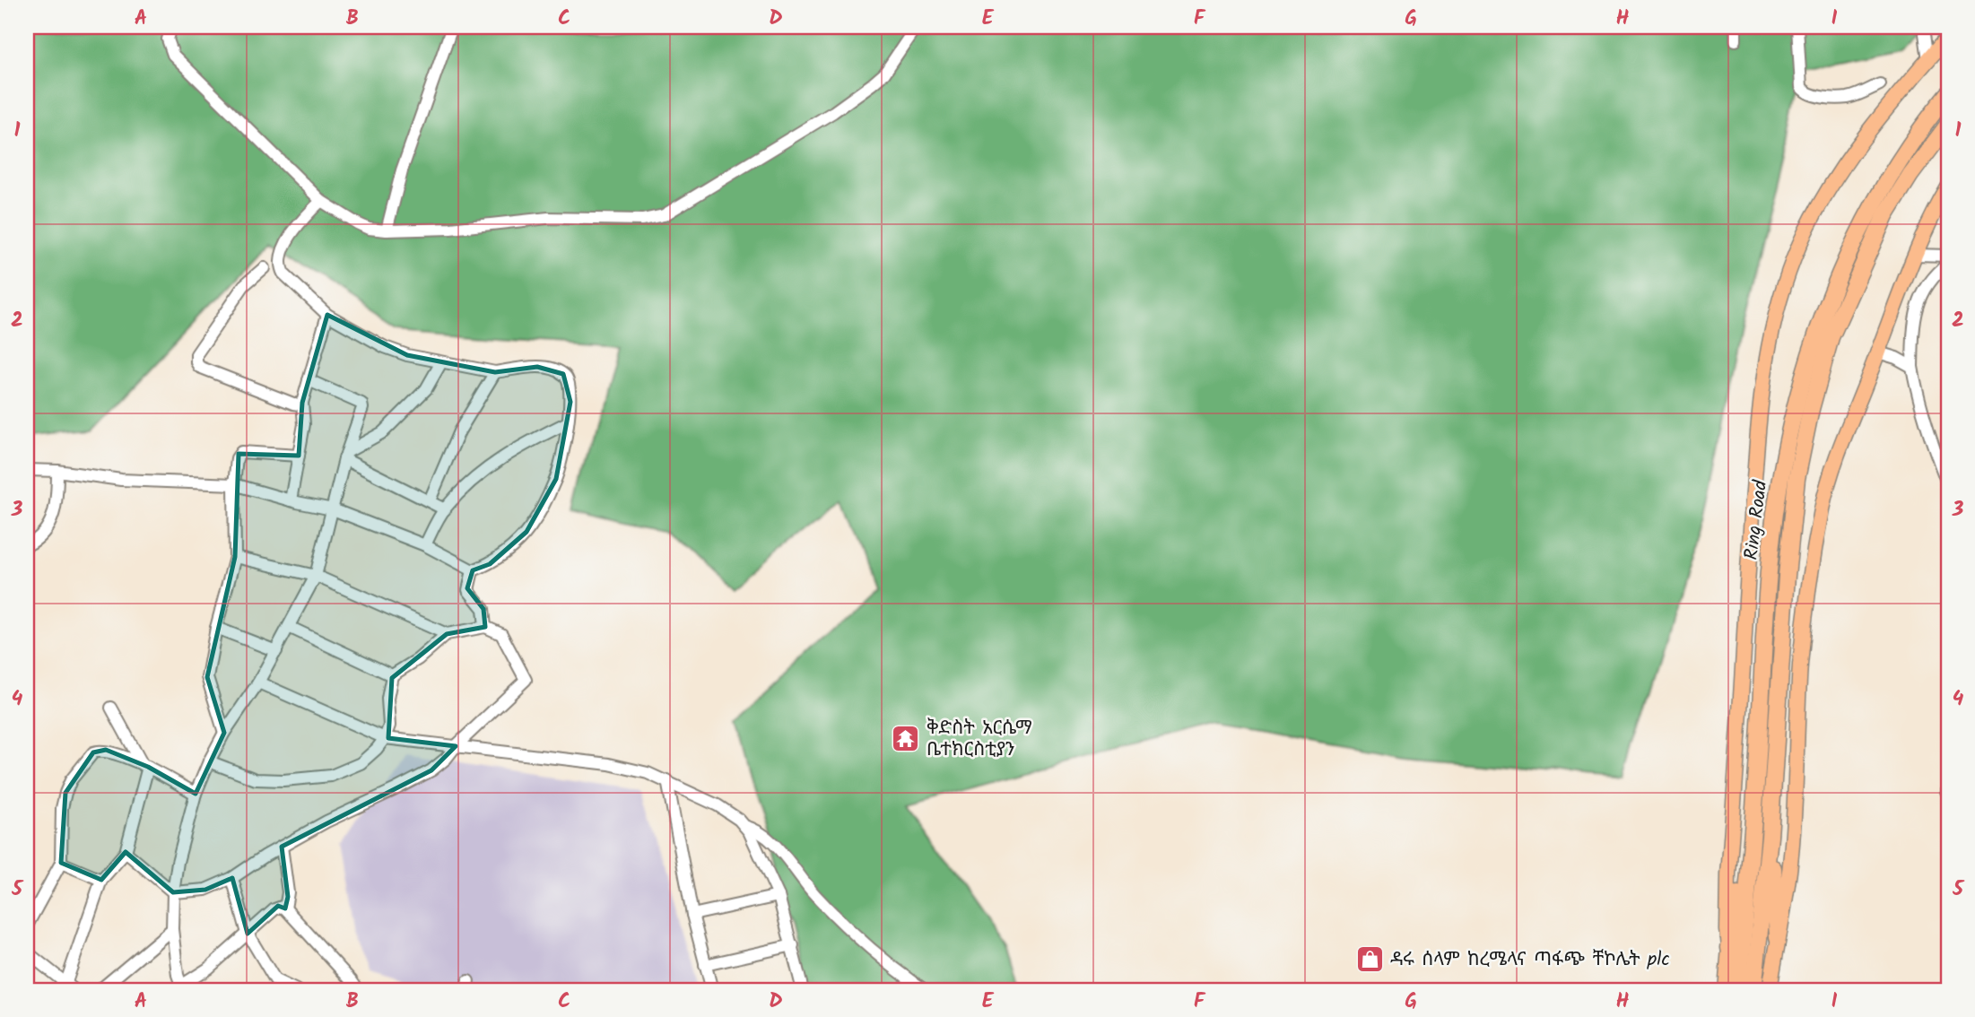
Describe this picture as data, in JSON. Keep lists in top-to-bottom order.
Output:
{
  "streets": {
    "highway": ["Ring Road"]
  },
  "places": {
    "temple": ["ቅድስት አርሴማ ቤተክርስቲያን"],
    "shop": ["ዳሩ ሰላም ከረሜላና ጣፋጭ ቸኮሌት plc"]
  },
  "grid": {
    "columns": [
      "A",
      "B",
      "C",
      "D",
      "E",
      "F",
      "G",
      "H",
      "I"
    ],
    "rows": [
      "1",
      "2",
      "3",
      "4",
      "5"
    ]
  }
}
